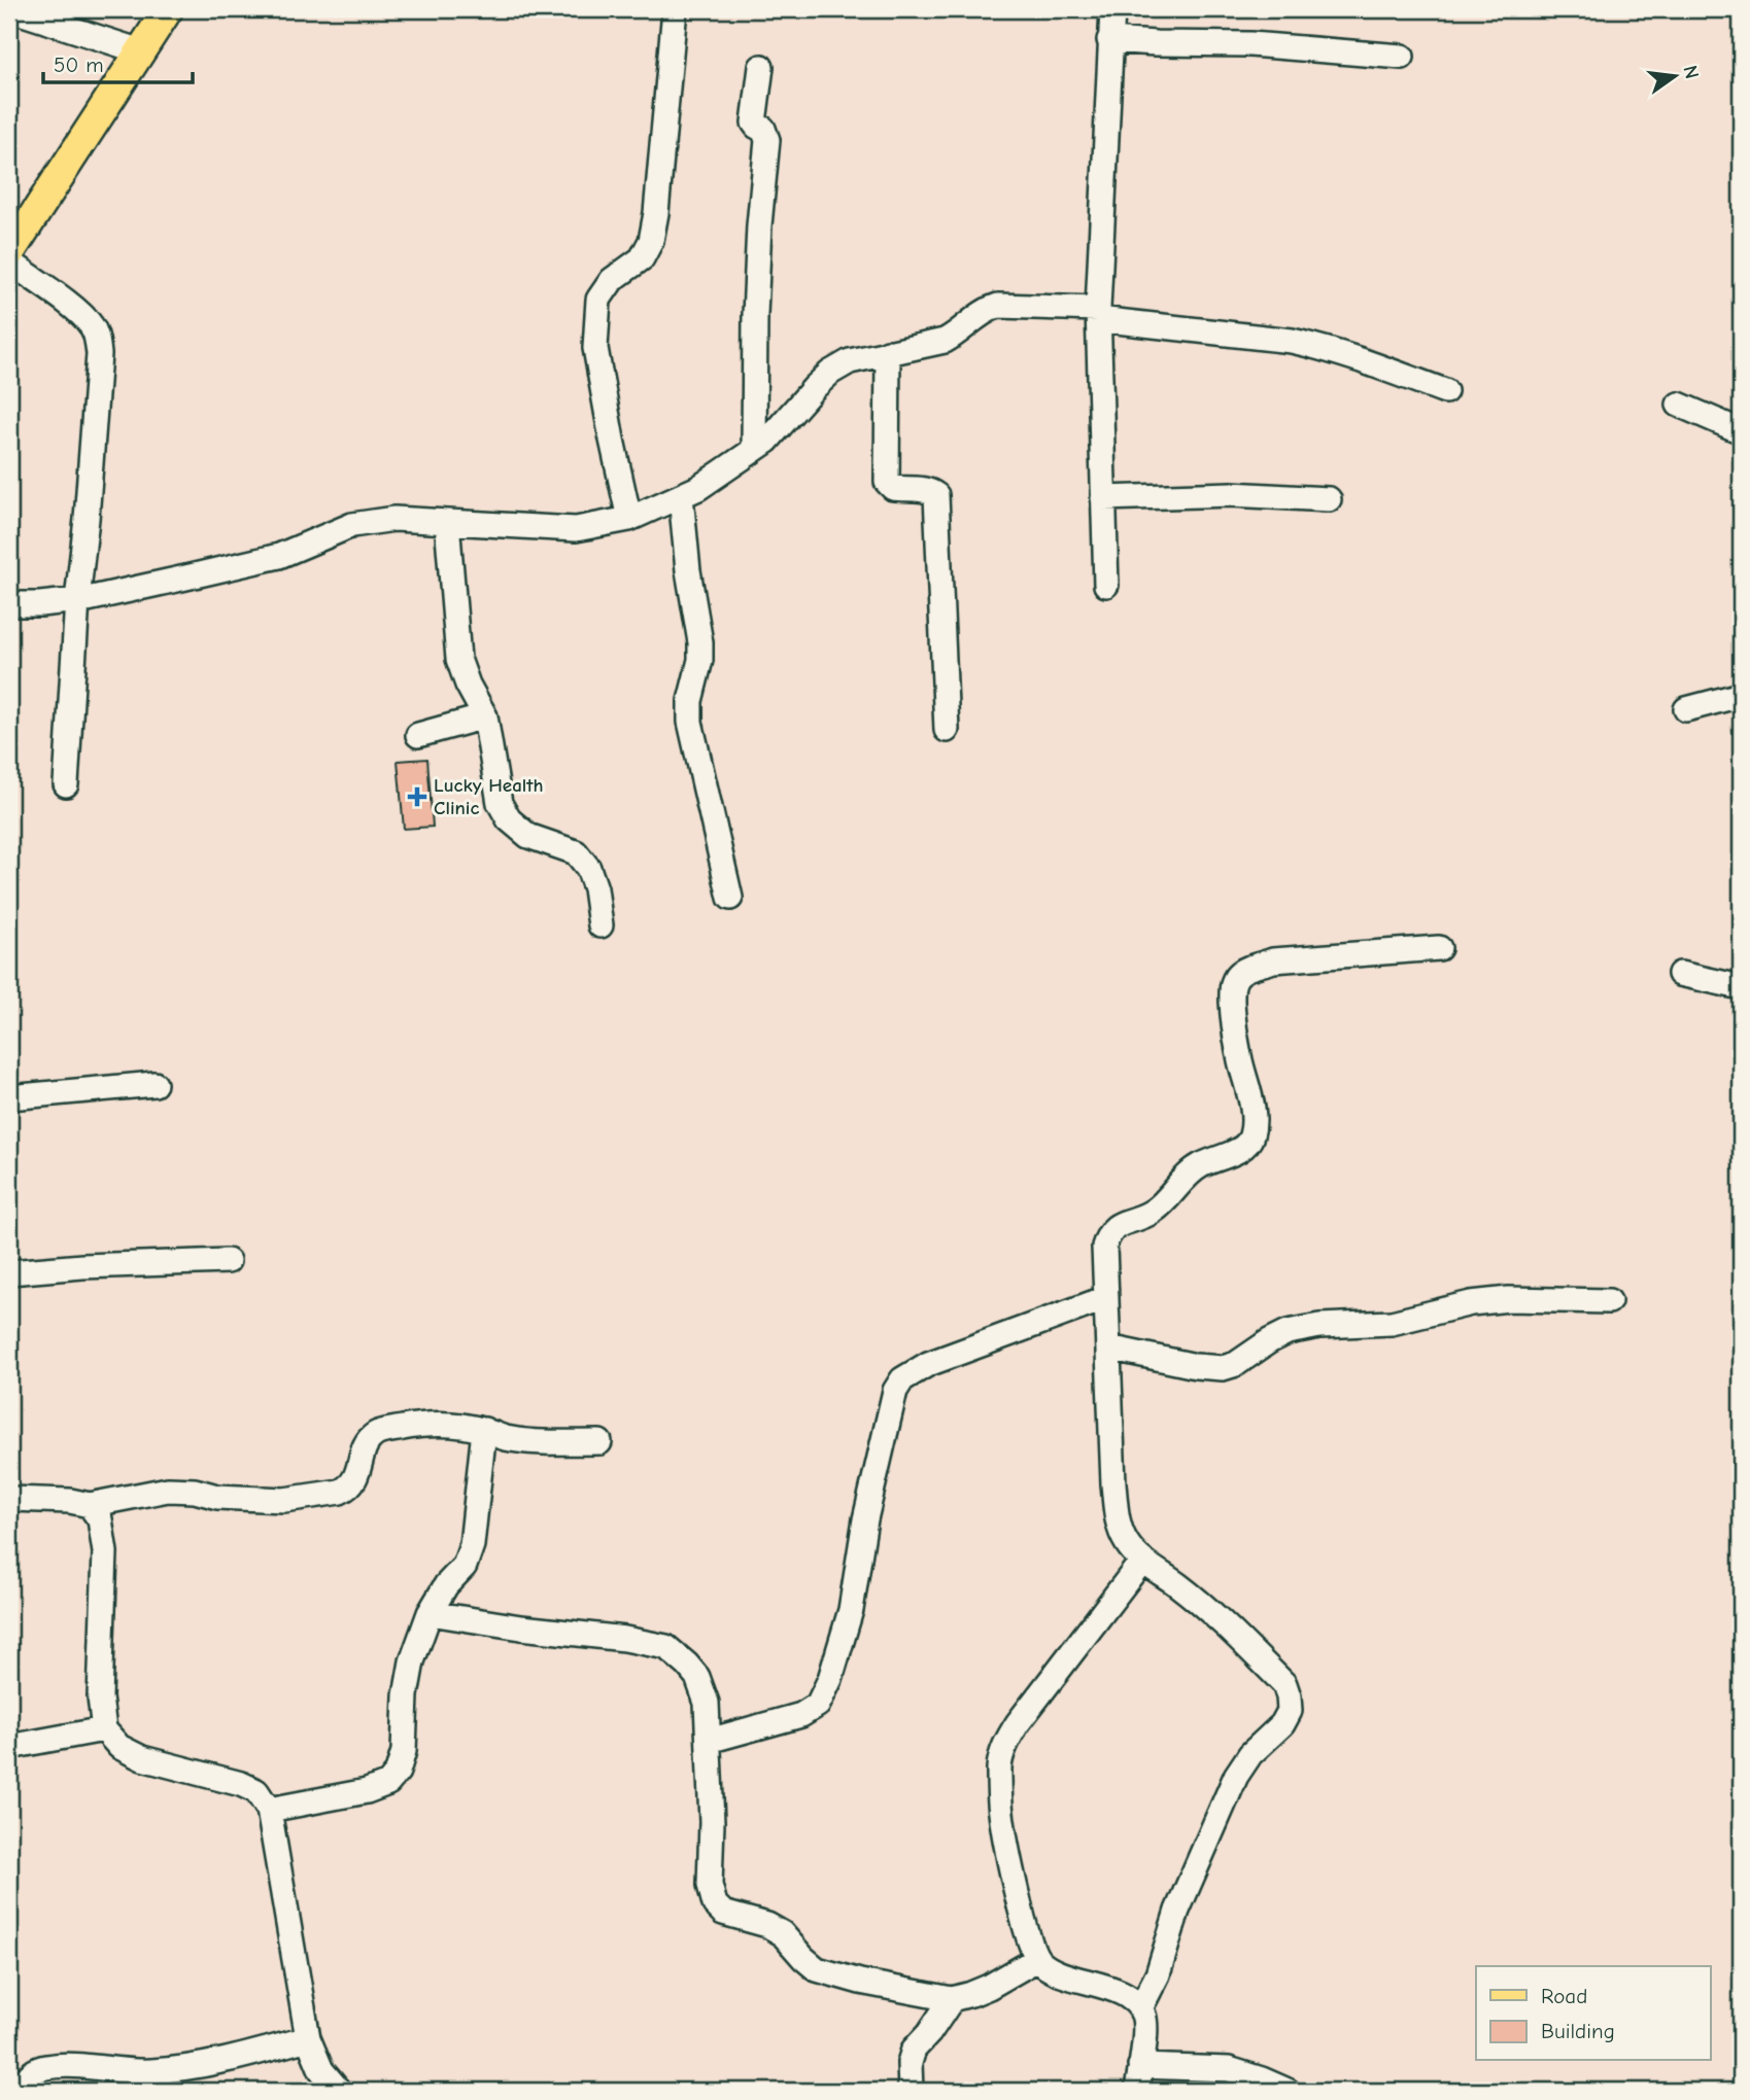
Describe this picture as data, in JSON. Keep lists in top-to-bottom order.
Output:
{
  "places": {
    "health": ["Lucky Health Clinic"]
  },
  "legend": ["Road", "Building"],
  "scale_bar": "50 m",
  "north": "right"
}
